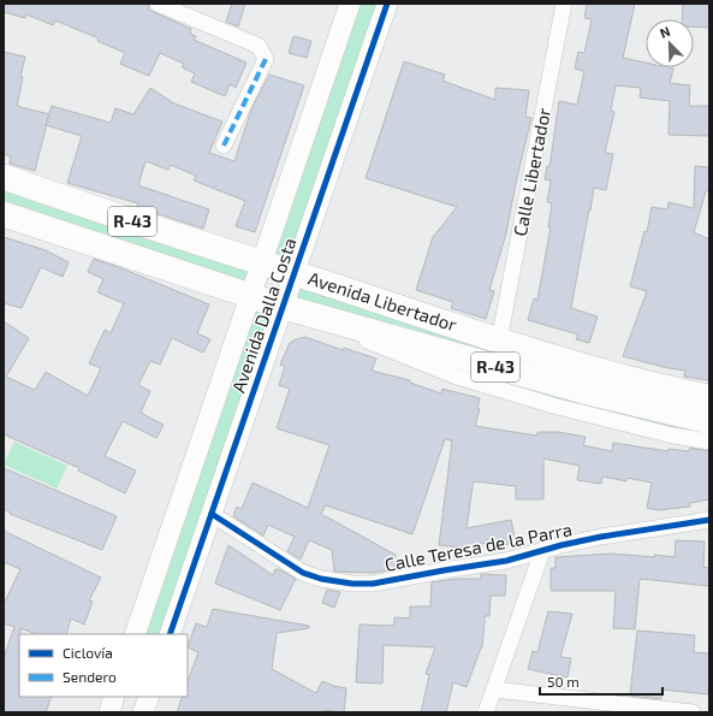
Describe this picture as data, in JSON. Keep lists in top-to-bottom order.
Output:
{
  "streets": {
    "main road": ["R-43", "Avenida Libertador"],
    "street": ["Calle Libertador", "Avenida Dalla Costa", "Calle Teresa de la Parra"]
  },
  "crossings": [
    ["Calle Libertador", "Avenida Libertador"],
    ["Avenida Libertador", "Avenida Dalla Costa"],
    ["Avenida Dalla Costa", "Calle Teresa de la Parra"]
  ],
  "legend": ["Ciclovía", "Sendero"],
  "scale_bar": "50 m",
  "north": "top left"
}
